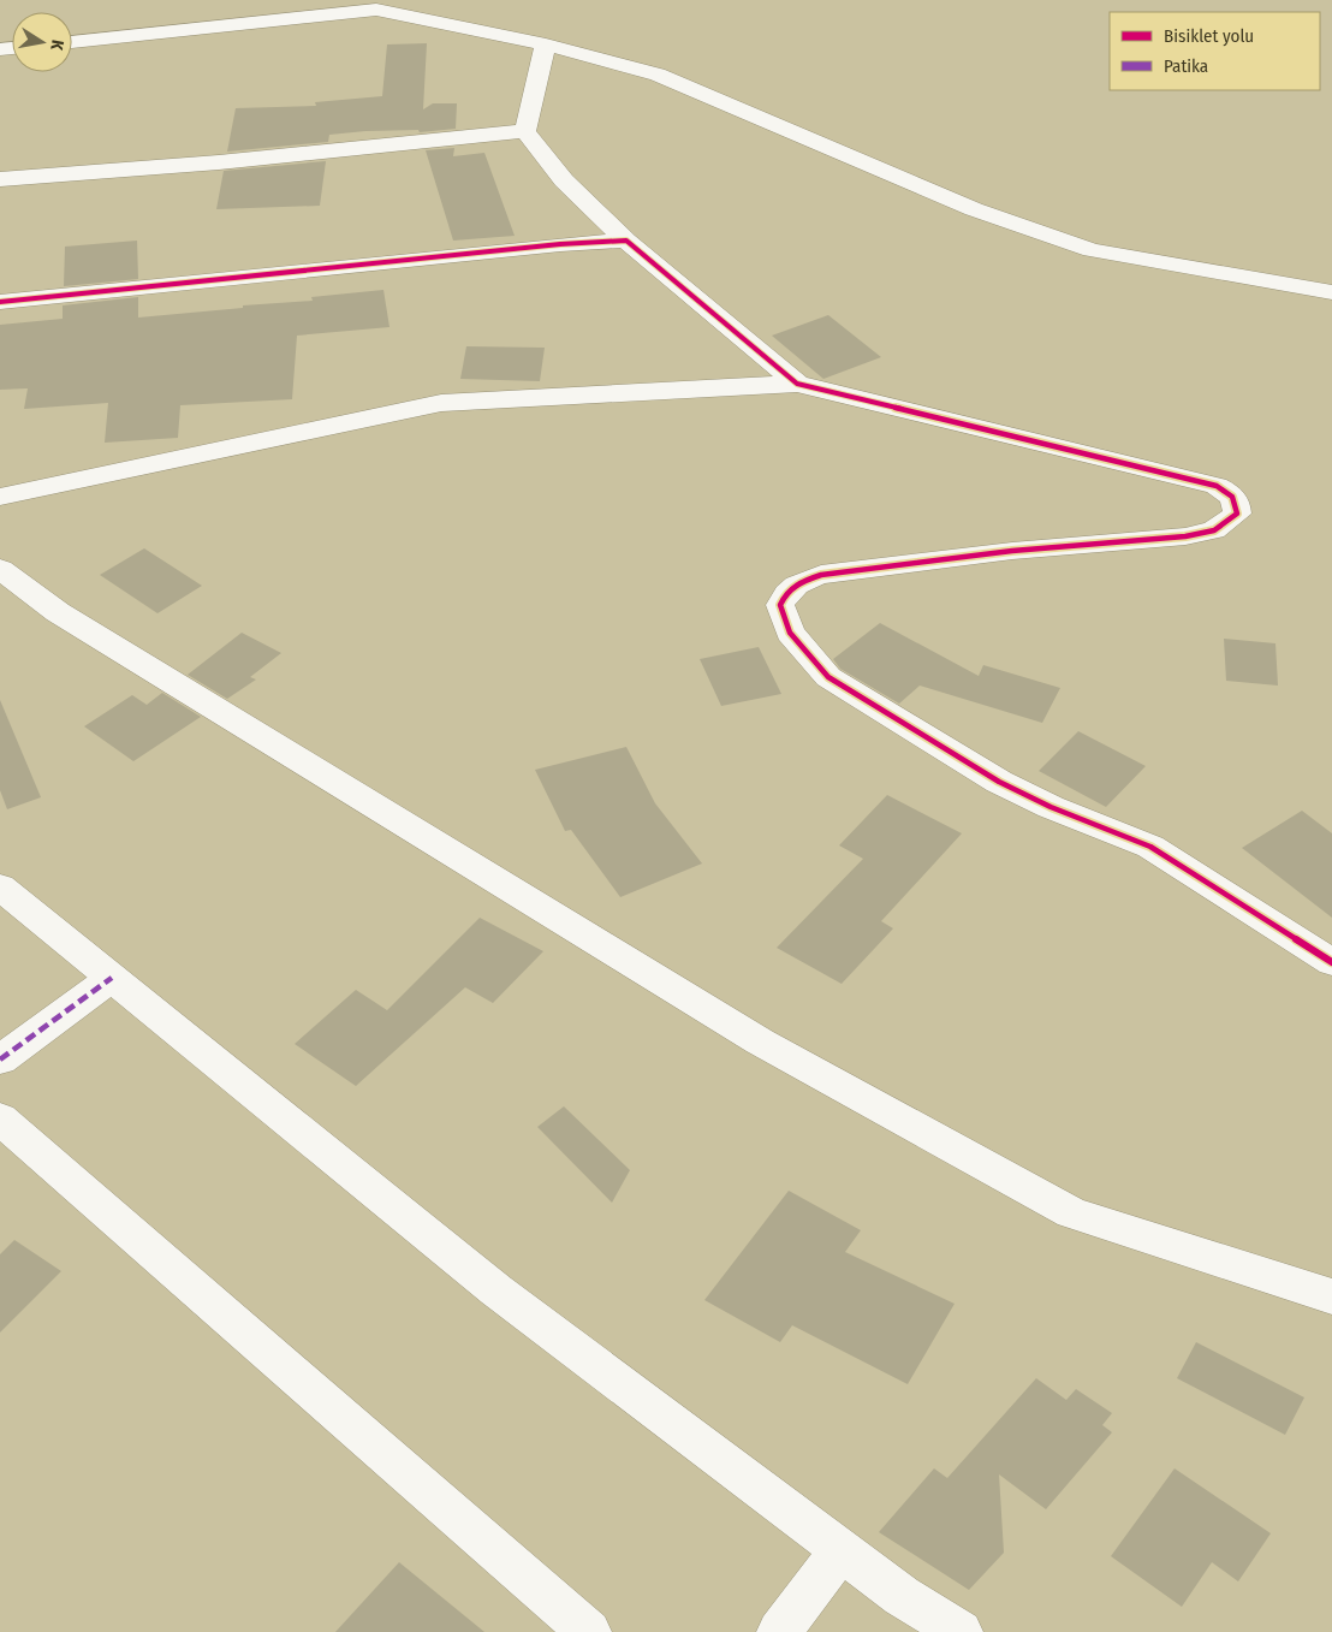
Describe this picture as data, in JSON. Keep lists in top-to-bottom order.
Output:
{
  "legend": ["Bisiklet yolu", "Patika"],
  "north": "right"
}
